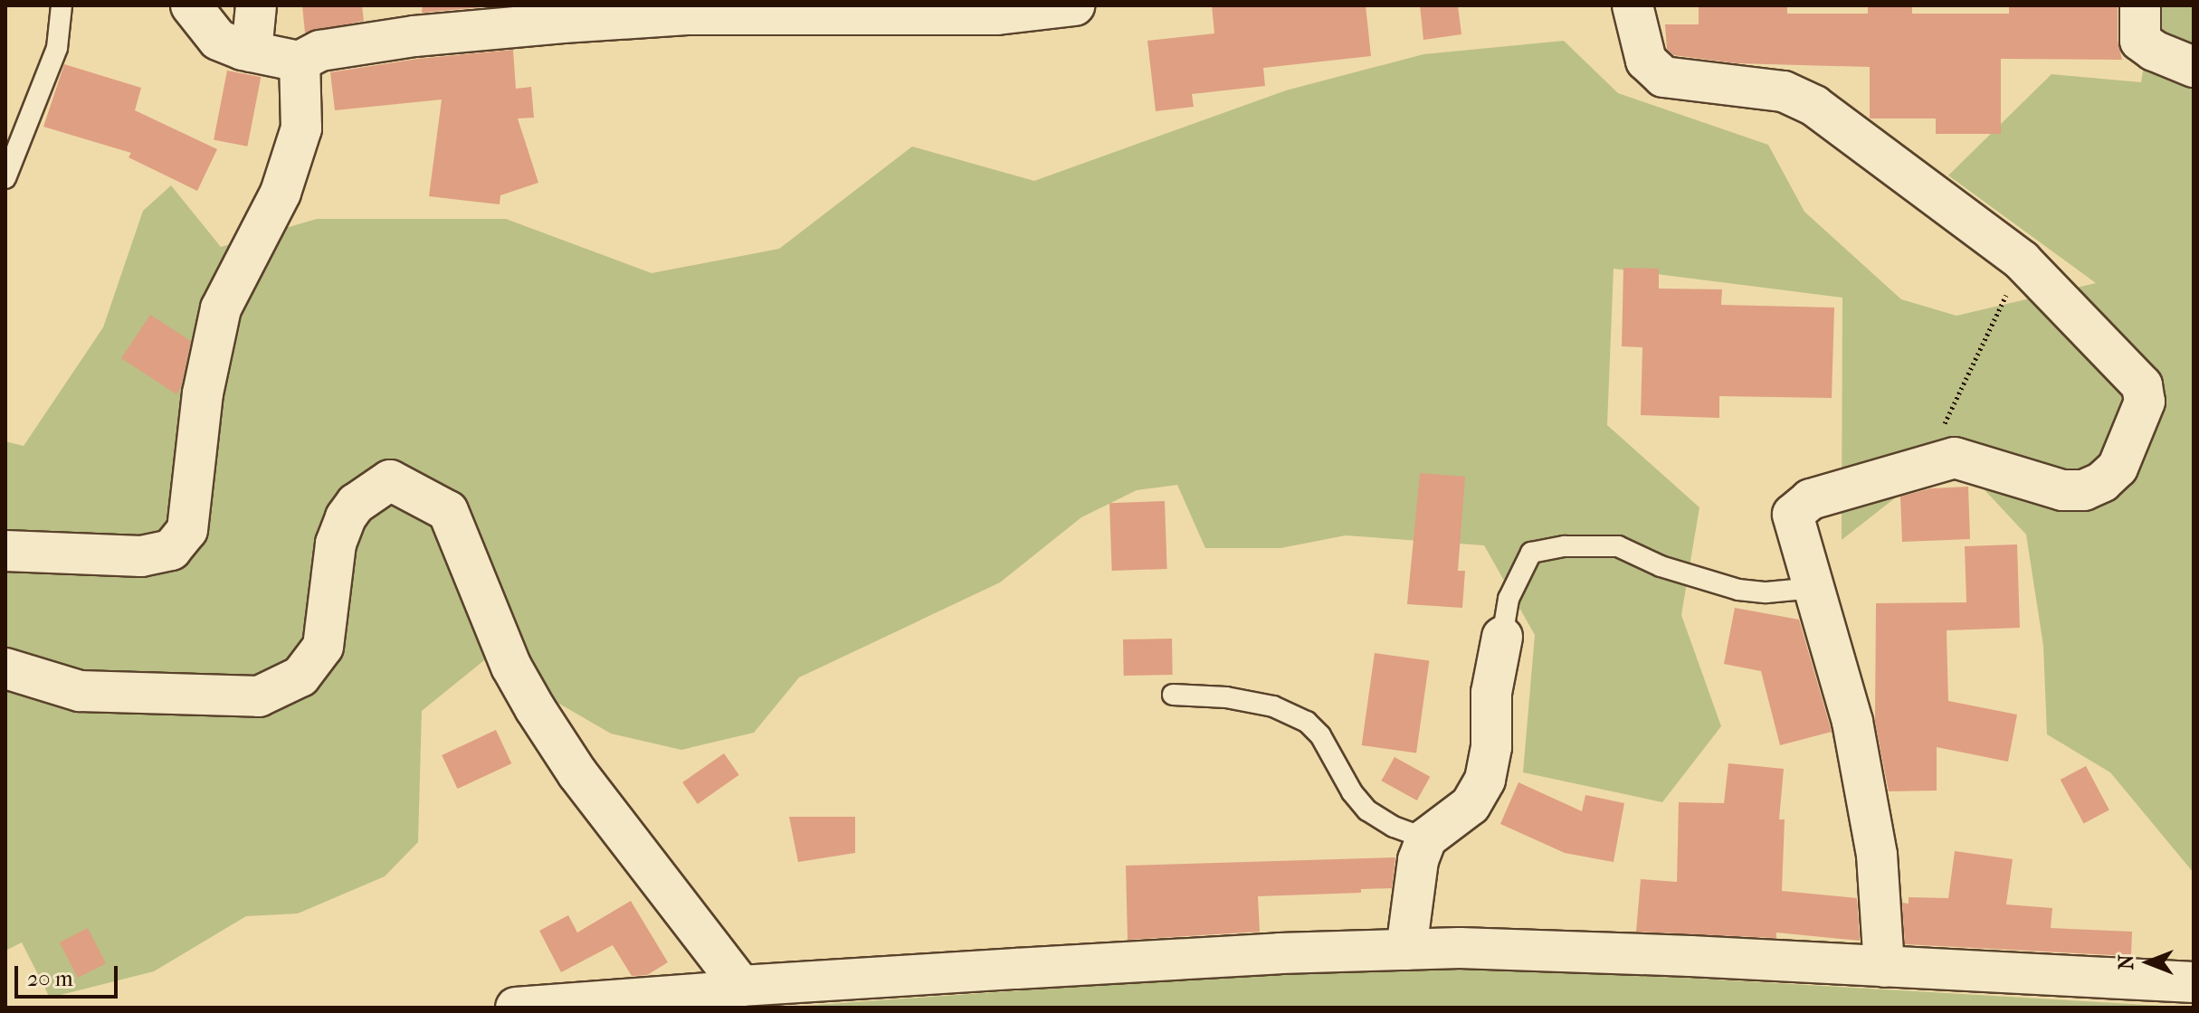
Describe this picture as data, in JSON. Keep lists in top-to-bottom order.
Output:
{
  "scale_bar": "20 m",
  "north": "left"
}
